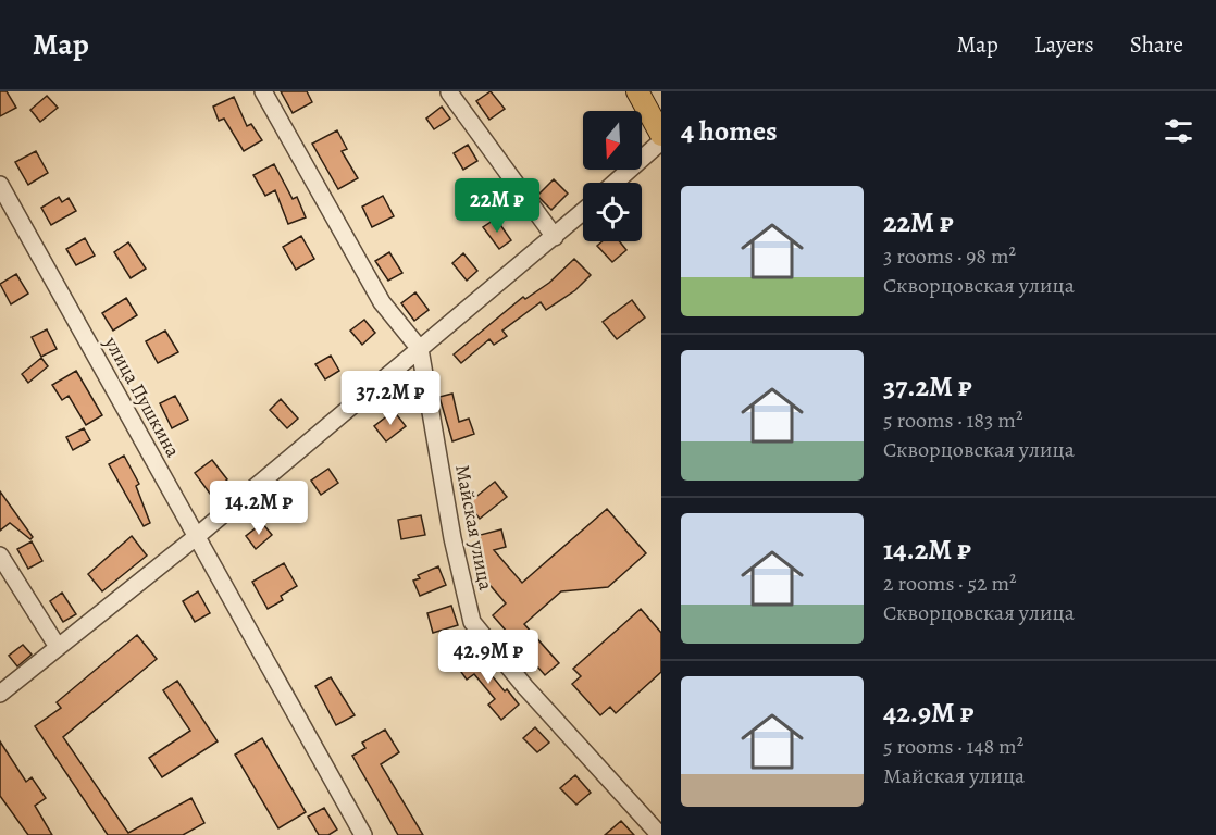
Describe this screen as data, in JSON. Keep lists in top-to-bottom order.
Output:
{
  "streets": {
    "street": ["улица Пушкина", "Майская улица"]
  },
  "north": "bottom",
  "page": {
    "header": "Map",
    "nav": ["Map", "Layers", "Share"],
    "heading": "4 homes",
    "list": [
      {
        "name": "22M ₽",
        "note": "3 rooms · 98 m² · Скворцовская улица"
      },
      {
        "name": "37.2M ₽",
        "note": "5 rooms · 183 m² · Скворцовская улица"
      },
      {
        "name": "14.2M ₽",
        "note": "2 rooms · 52 m² · Скворцовская улица"
      },
      {
        "name": "42.9M ₽",
        "note": "5 rooms · 148 m² · Майская улица"
      }
    ],
    "price": [
      "22M ₽",
      "37.2M ₽",
      "14.2M ₽",
      "42.9M ₽"
    ]
  }
}
